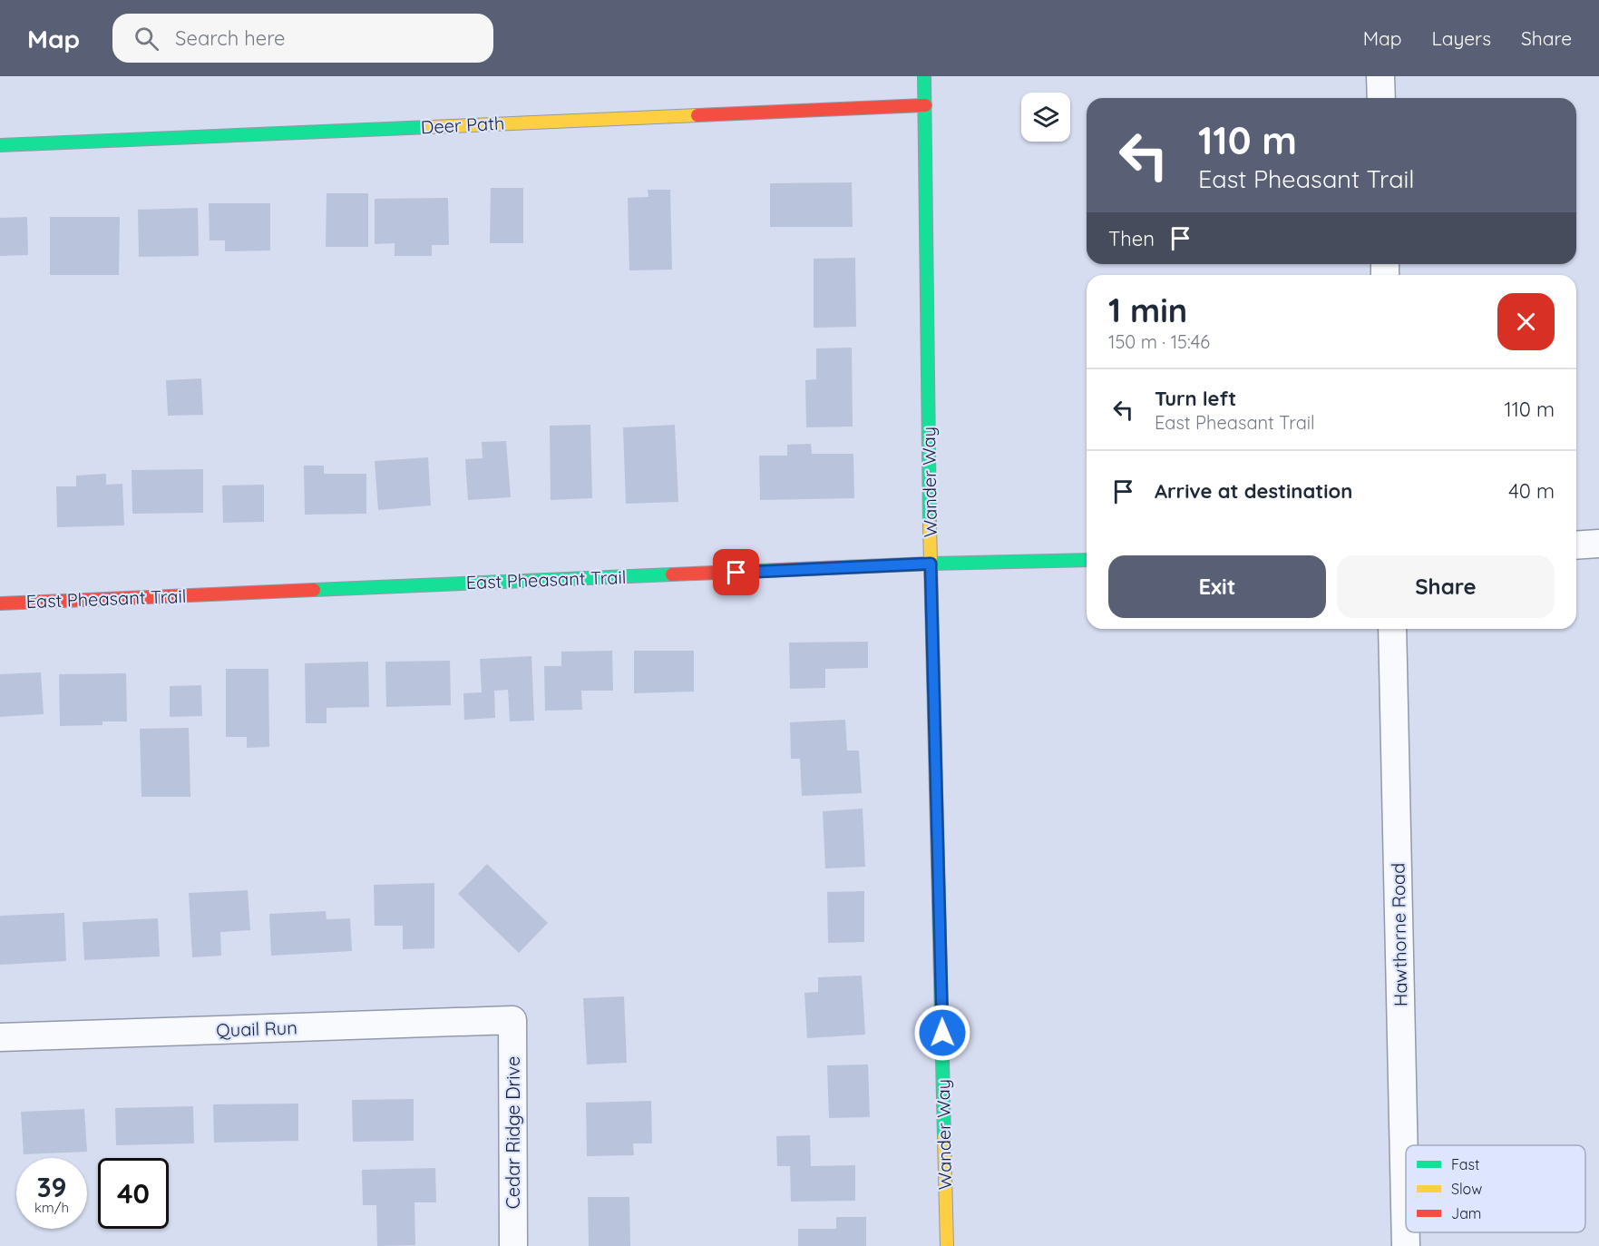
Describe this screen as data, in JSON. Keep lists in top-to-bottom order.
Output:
{
  "streets": {
    "street": [
      "Deer Path",
      "Wander Way",
      "East Pheasant Trail",
      "Hawthorne Road",
      "Quail Run",
      "Cedar Ridge Drive"
    ]
  },
  "crossings": [
    ["Deer Path", "Wander Way"],
    ["Wander Way", "East Pheasant Trail"],
    ["Quail Run", "Cedar Ridge Drive"]
  ],
  "legend": ["Fast", "Slow", "Jam"],
  "page": {
    "header": "Map",
    "search": "Search here",
    "nav": ["Map", "Layers", "Share"],
    "turn": ["110 m", "East Pheasant Trail"],
    "then": "Then",
    "heading": ["1 min", "150 m · 15:46"],
    "list": [
      {
        "name": "Turn left",
        "note": "East Pheasant Trail",
        "value": "110 m"
      },
      {
        "name": "Arrive at destination",
        "value": "40 m"
      }
    ],
    "buttons": ["Exit", "Share"],
    "speed": "39 km/h",
    "limit": "40"
  }
}
